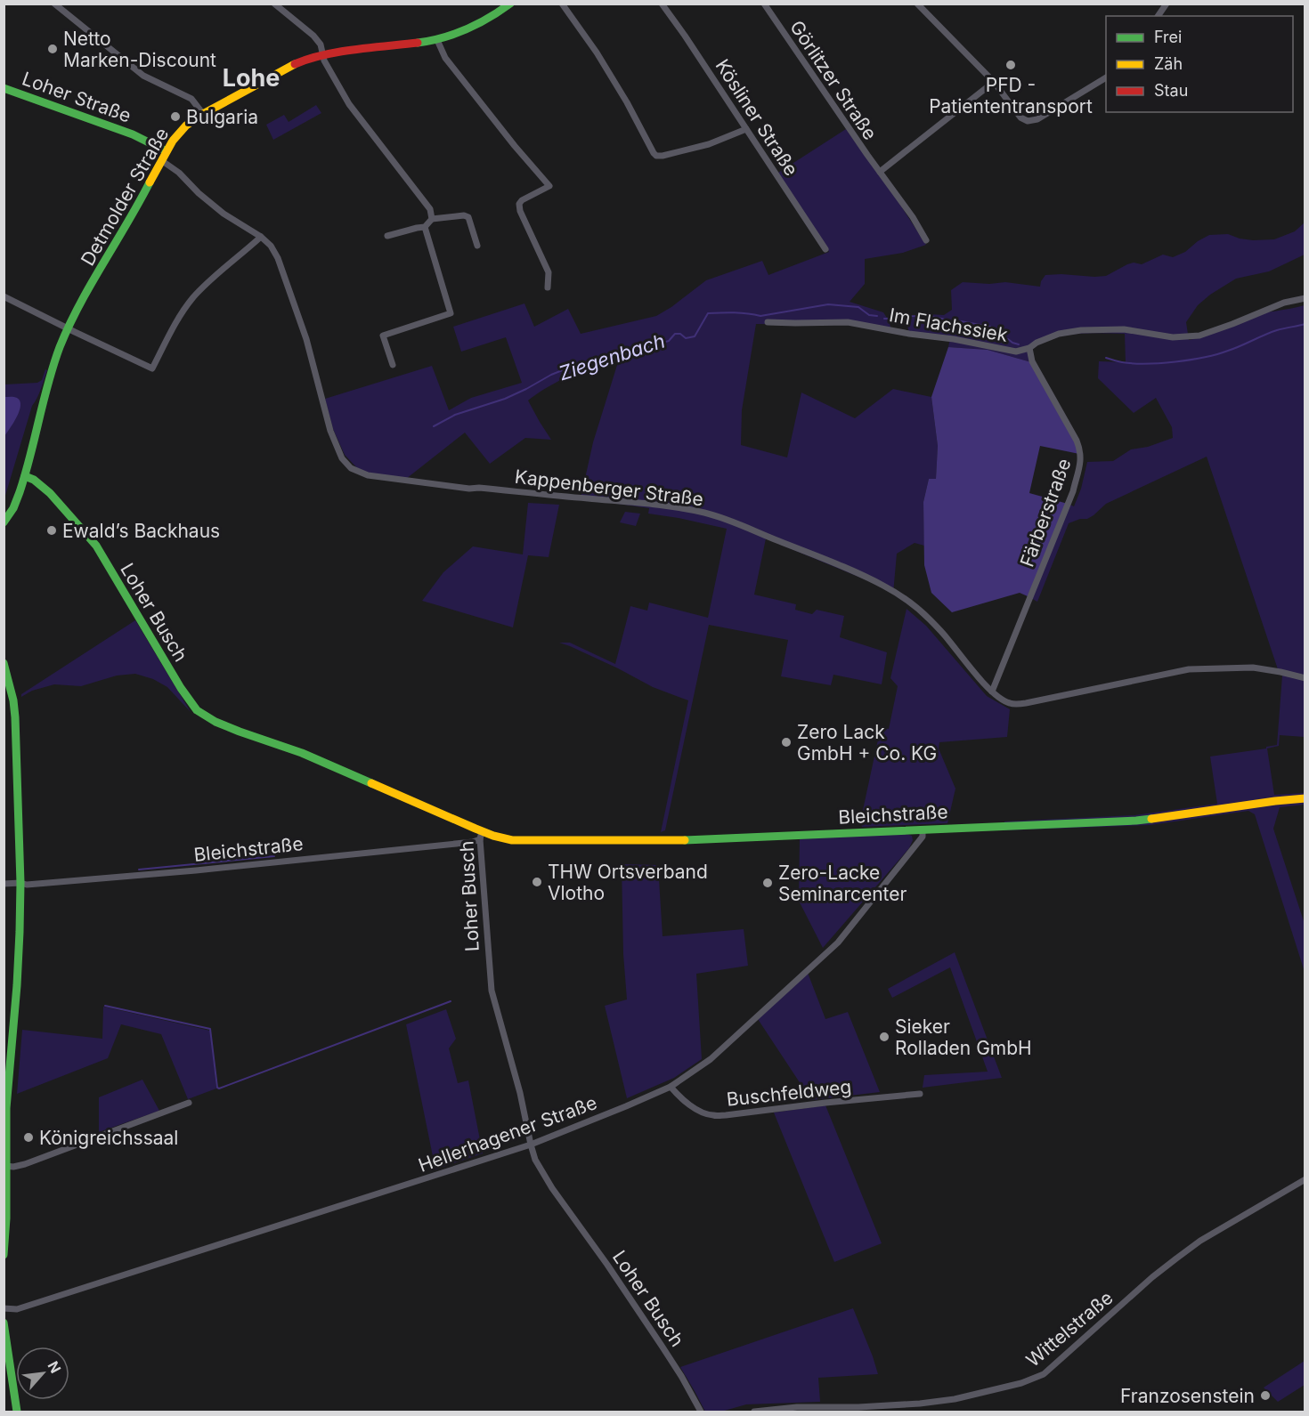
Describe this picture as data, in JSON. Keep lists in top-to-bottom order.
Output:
{
  "streets": {
    "street": [
      "Görlitzer Straße",
      "Loher Straße",
      "Kösliner Straße",
      "Detmolder Straße",
      "Im Flachssiek",
      "Kappenberger Straße",
      "Färberstraße",
      "Loher Busch",
      "Bleichstraße",
      "Buschfeldweg",
      "Hellerhagener Straße",
      "Wittelstraße"
    ]
  },
  "crossings": [
    ["Loher Straße", "Detmolder Straße"],
    ["Detmolder Straße", "Kappenberger Straße"],
    ["Detmolder Straße", "Loher Busch"],
    ["Im Flachssiek", "Färberstraße"],
    ["Kappenberger Straße", "Färberstraße"],
    ["Loher Busch", "Bleichstraße"],
    ["Loher Busch", "Hellerhagener Straße"],
    ["Bleichstraße", "Hellerhagener Straße"],
    ["Buschfeldweg", "Hellerhagener Straße"]
  ],
  "districts": ["Lohe"],
  "water": ["Ziegenbach"],
  "places": [
    "Netto Marken-Discount",
    "PFD - Patiententransport",
    "Bulgaria",
    "Ewald’s Backhaus",
    "Zero Lack GmbH + Co. KG",
    "THW Ortsverband Vlotho",
    "Zero-Lacke Seminarcenter",
    "Sieker Rolladen GmbH",
    "Königreichssaal",
    "Franzosenstein"
  ],
  "legend": ["Frei", "Zäh", "Stau"],
  "north": "top right"
}
